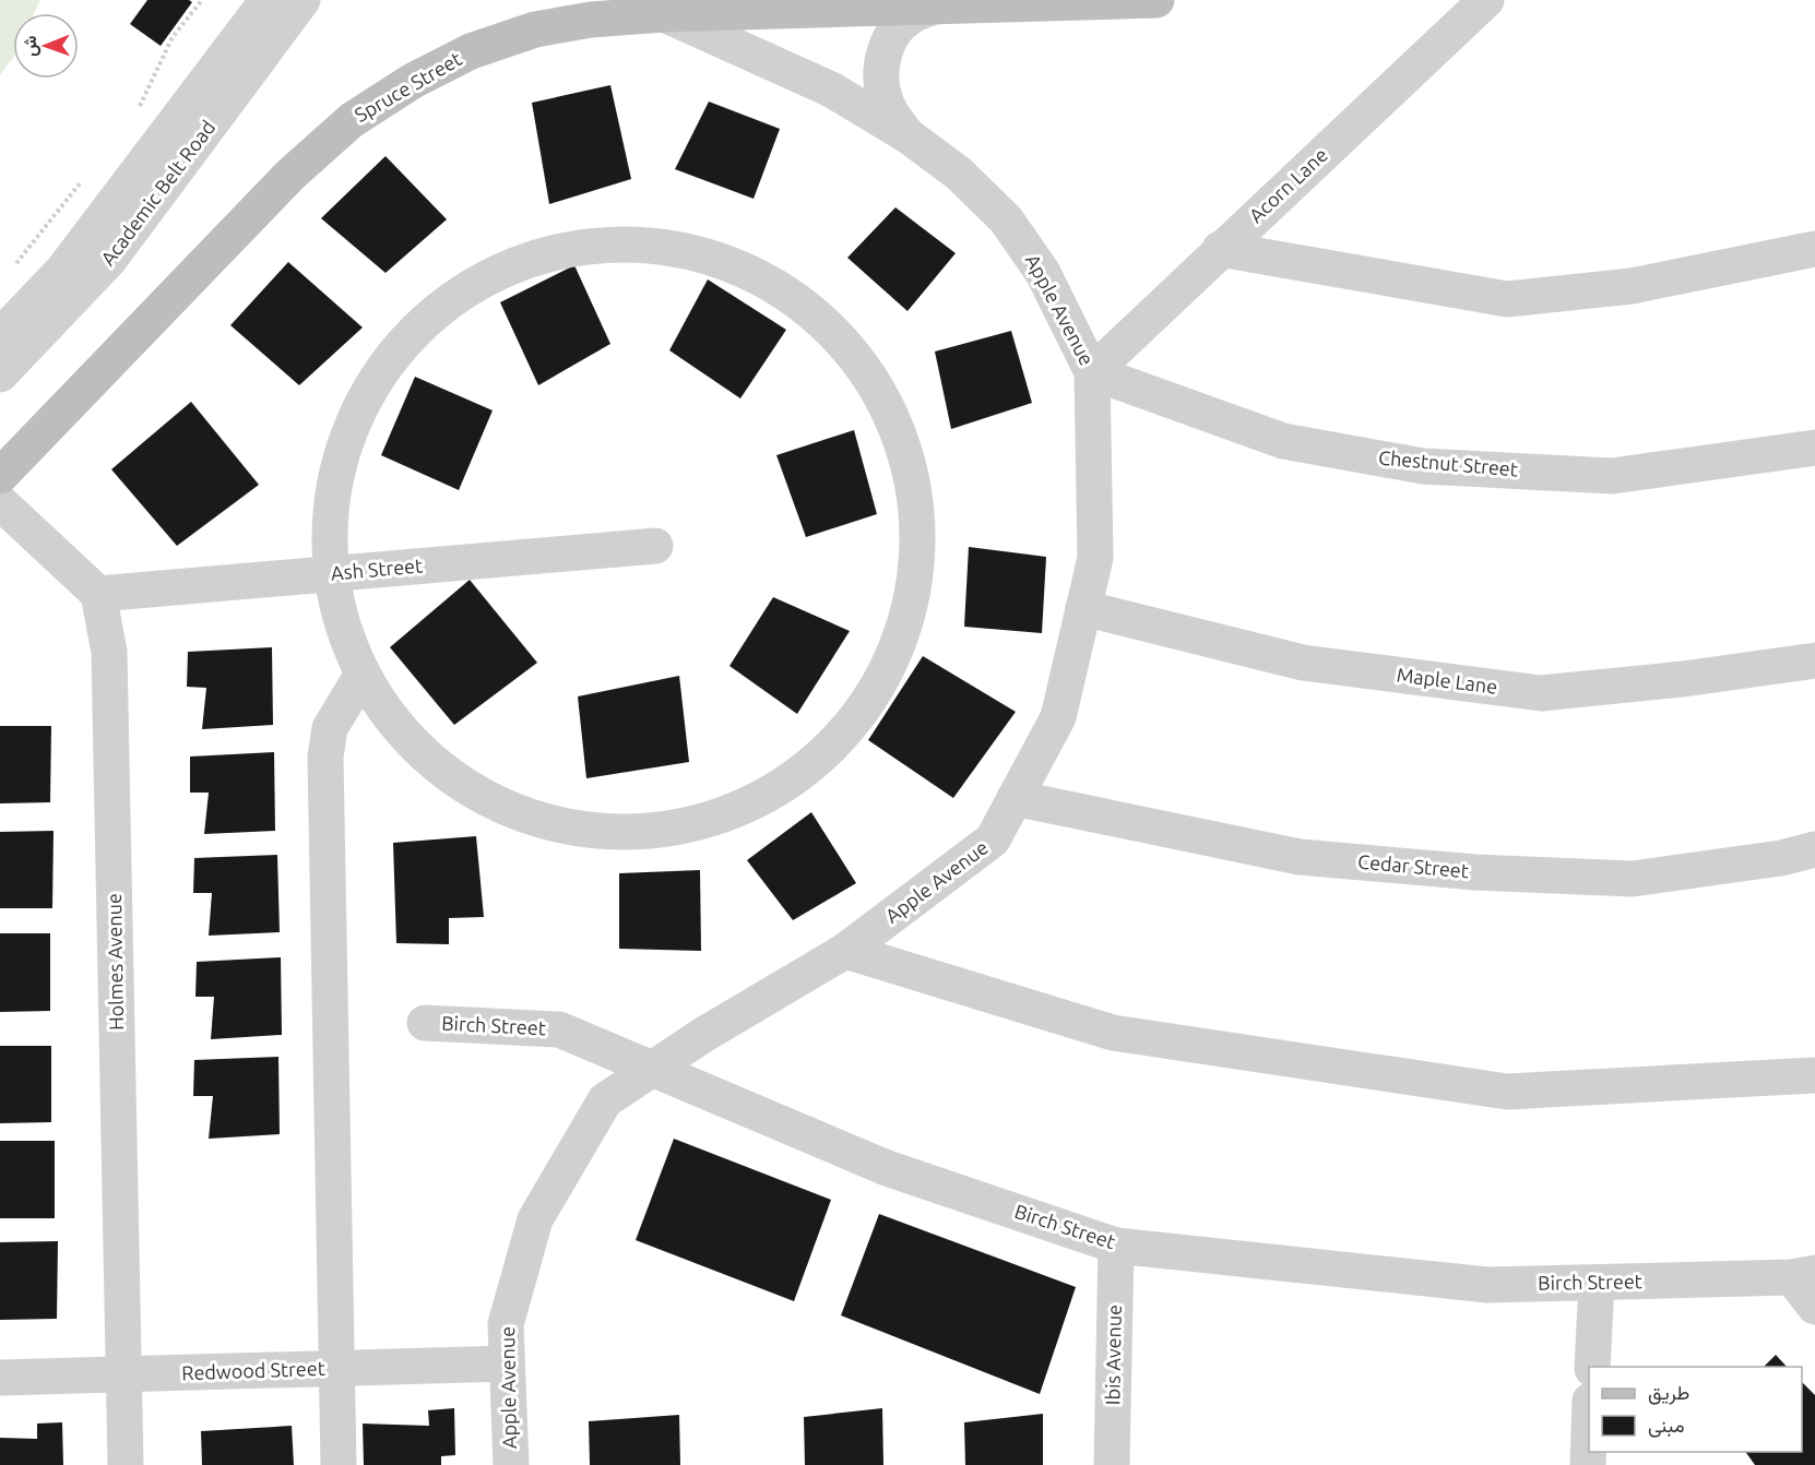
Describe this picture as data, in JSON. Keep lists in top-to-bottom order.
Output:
{
  "streets": {
    "main road": ["Spruce Street"],
    "street": [
      "Acorn Lane",
      "Academic Belt Road",
      "Apple Avenue",
      "Chestnut Street",
      "Ash Street",
      "Maple Lane",
      "Cedar Street",
      "Holmes Avenue",
      "Birch Street",
      "Ibis Avenue",
      "Redwood Street"
    ]
  },
  "crossings": [
    ["Spruce Street", "Apple Avenue"],
    ["Acorn Lane", "Apple Avenue"],
    ["Acorn Lane", "Chestnut Street"],
    ["Apple Avenue", "Chestnut Street"],
    ["Apple Avenue", "Maple Lane"],
    ["Apple Avenue", "Cedar Street"],
    ["Apple Avenue", "Birch Street"],
    ["Apple Avenue", "Redwood Street"],
    ["Ash Street", "Holmes Avenue"],
    ["Holmes Avenue", "Redwood Street"],
    ["Birch Street", "Ibis Avenue"]
  ],
  "legend": ["طريق", "مبنى"],
  "north": "left"
}
